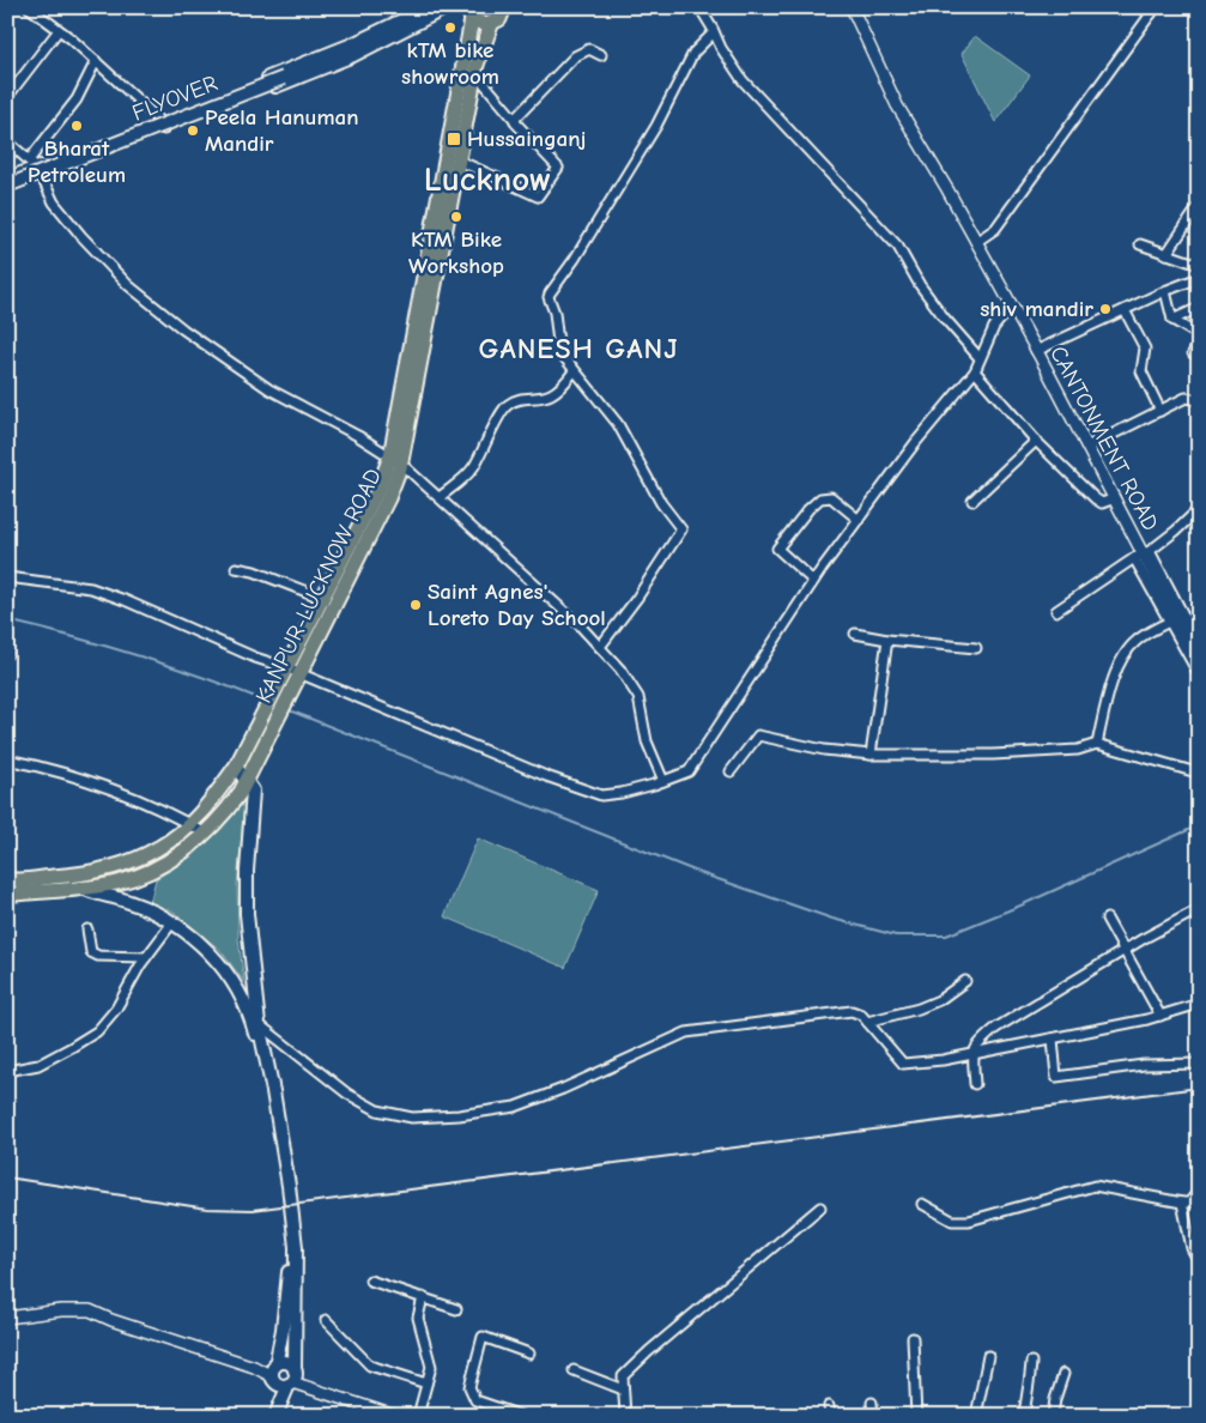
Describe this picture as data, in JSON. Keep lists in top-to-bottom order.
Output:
{
  "streets": {
    "main road": ["FLYOVER", "KANPUR-LUCKNOW ROAD"],
    "street": ["CANTONMENT ROAD"]
  },
  "districts": ["Lucknow", "GANESH GANJ"],
  "places": {
    "other": [
      "kTM bike showroom",
      "Bharat Petroleum",
      "Peela Hanuman Mandir",
      "KTM Bike Workshop",
      "shiv mandir",
      "Saint Agnes' Loreto Day School"
    ],
    "transit": ["Hussainganj"]
  }
}
